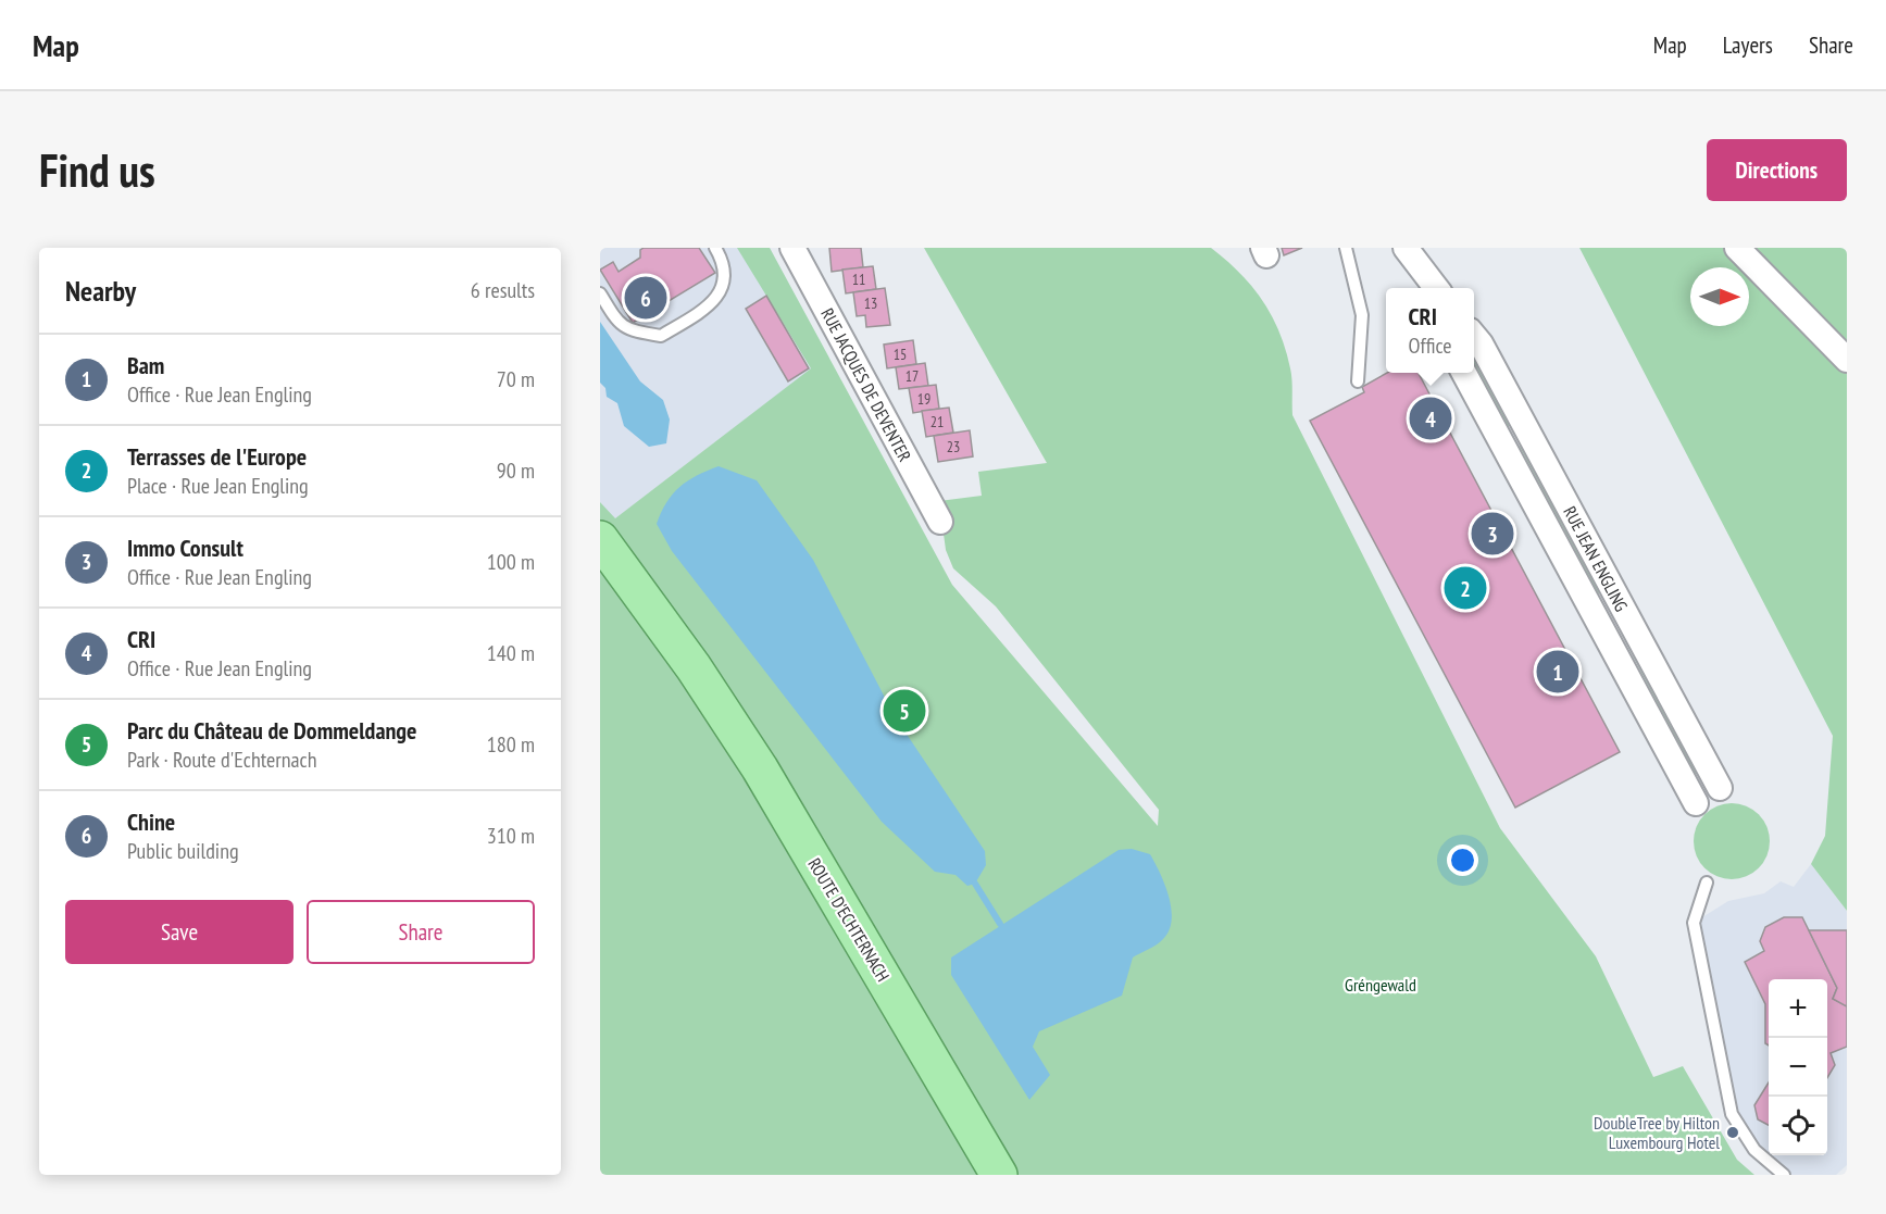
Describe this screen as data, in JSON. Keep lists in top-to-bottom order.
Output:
{
  "streets": {
    "main road": ["ROUTE D'ECHTERNACH"],
    "street": ["RUE JACQUES DE DEVENTER", "RUE JEAN ENGLING"]
  },
  "parks": ["Gréngewald"],
  "places": ["DoubleTree by Hilton Luxembourg Hotel"],
  "house_numbers": [
    "11",
    "13",
    "15",
    "17",
    "19",
    "21",
    "23"
  ],
  "north": "right",
  "page": {
    "header": "Map",
    "nav": ["Map", "Layers", "Share"],
    "buttons": [
      "Directions",
      ["Save", "Share"]
    ],
    "title": "Find us",
    "heading": ["Nearby", "6 results"],
    "pins": [
      "6",
      "4",
      "3",
      "2",
      "1",
      "5"
    ],
    "popup": ["CRI", "Office"],
    "list": [
      {
        "mark": "1",
        "name": "Bam",
        "note": "Office · Rue Jean Engling",
        "value": "70 m"
      },
      {
        "mark": "2",
        "name": "Terrasses de l'Europe",
        "note": "Place · Rue Jean Engling",
        "value": "90 m"
      },
      {
        "mark": "3",
        "name": "Immo Consult",
        "note": "Office · Rue Jean Engling",
        "value": "100 m"
      },
      {
        "mark": "4",
        "name": "CRI",
        "note": "Office · Rue Jean Engling",
        "value": "140 m"
      },
      {
        "mark": "5",
        "name": "Parc du Château de Dommeldange",
        "note": "Park · Route d'Echternach",
        "value": "180 m"
      },
      {
        "mark": "6",
        "name": "Chine",
        "note": "Public building",
        "value": "310 m"
      }
    ],
    "map_buttons": ["+", "−"]
  }
}
